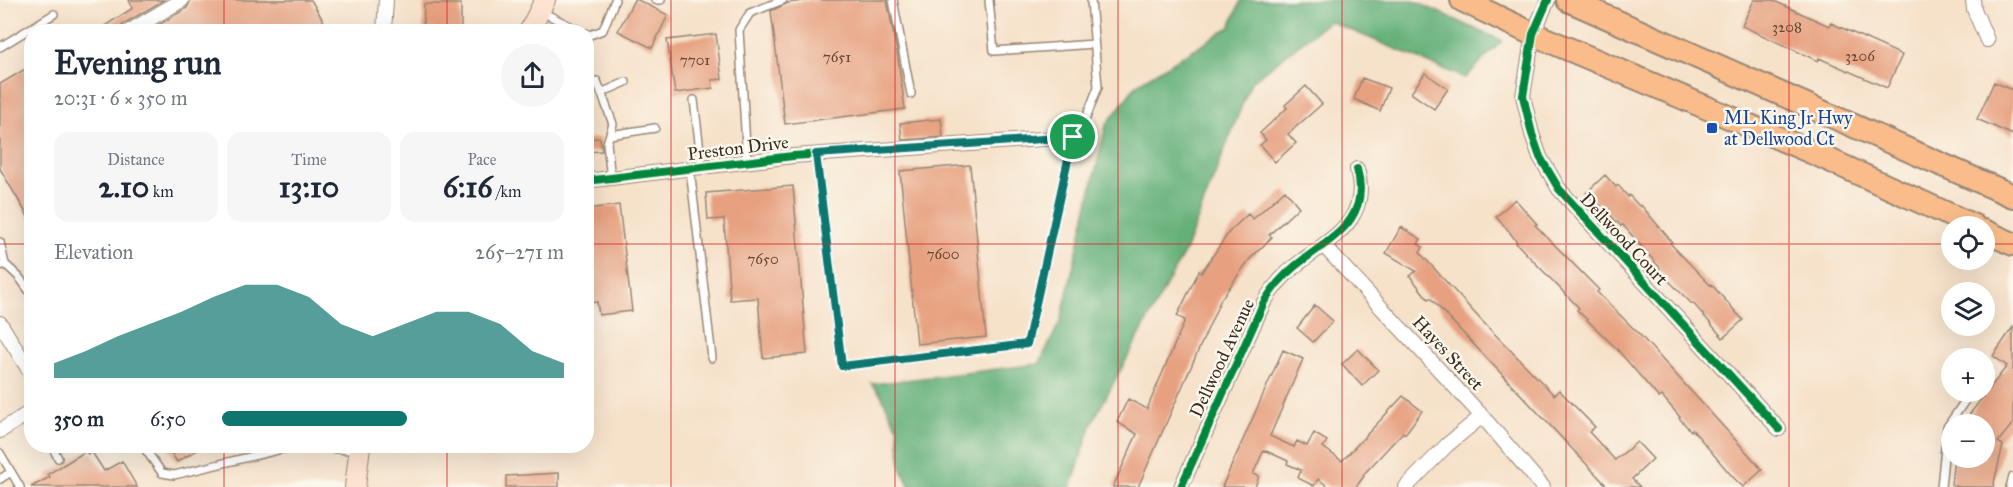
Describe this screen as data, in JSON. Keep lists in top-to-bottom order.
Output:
{
  "streets": {
    "street": [
      "Preston Drive",
      "Dellwood Court",
      "Hayes Street",
      "Dellwood Avenue"
    ]
  },
  "crossings": [
    ["Hayes Street", "Dellwood Avenue"]
  ],
  "places": {
    "transit": ["ML King Jr Hwy at Dellwood Ct"]
  },
  "house_numbers": [
    "3208",
    "3206",
    "7651",
    "7701",
    "7600",
    "7650"
  ],
  "page": {
    "heading": ["Evening run", "20:31 · 6 × 350 m"],
    "stats": [
      ["Distance", "2.10 km"],
      ["Time", "13:10"],
      ["Pace", "6:16 /km"]
    ],
    "map_buttons": ["+", "−"],
    "chart": ["Elevation", "265–271 m"],
    "list": [
      {
        "name": "350 m",
        "note": "6:50"
      }
    ]
  }
}
